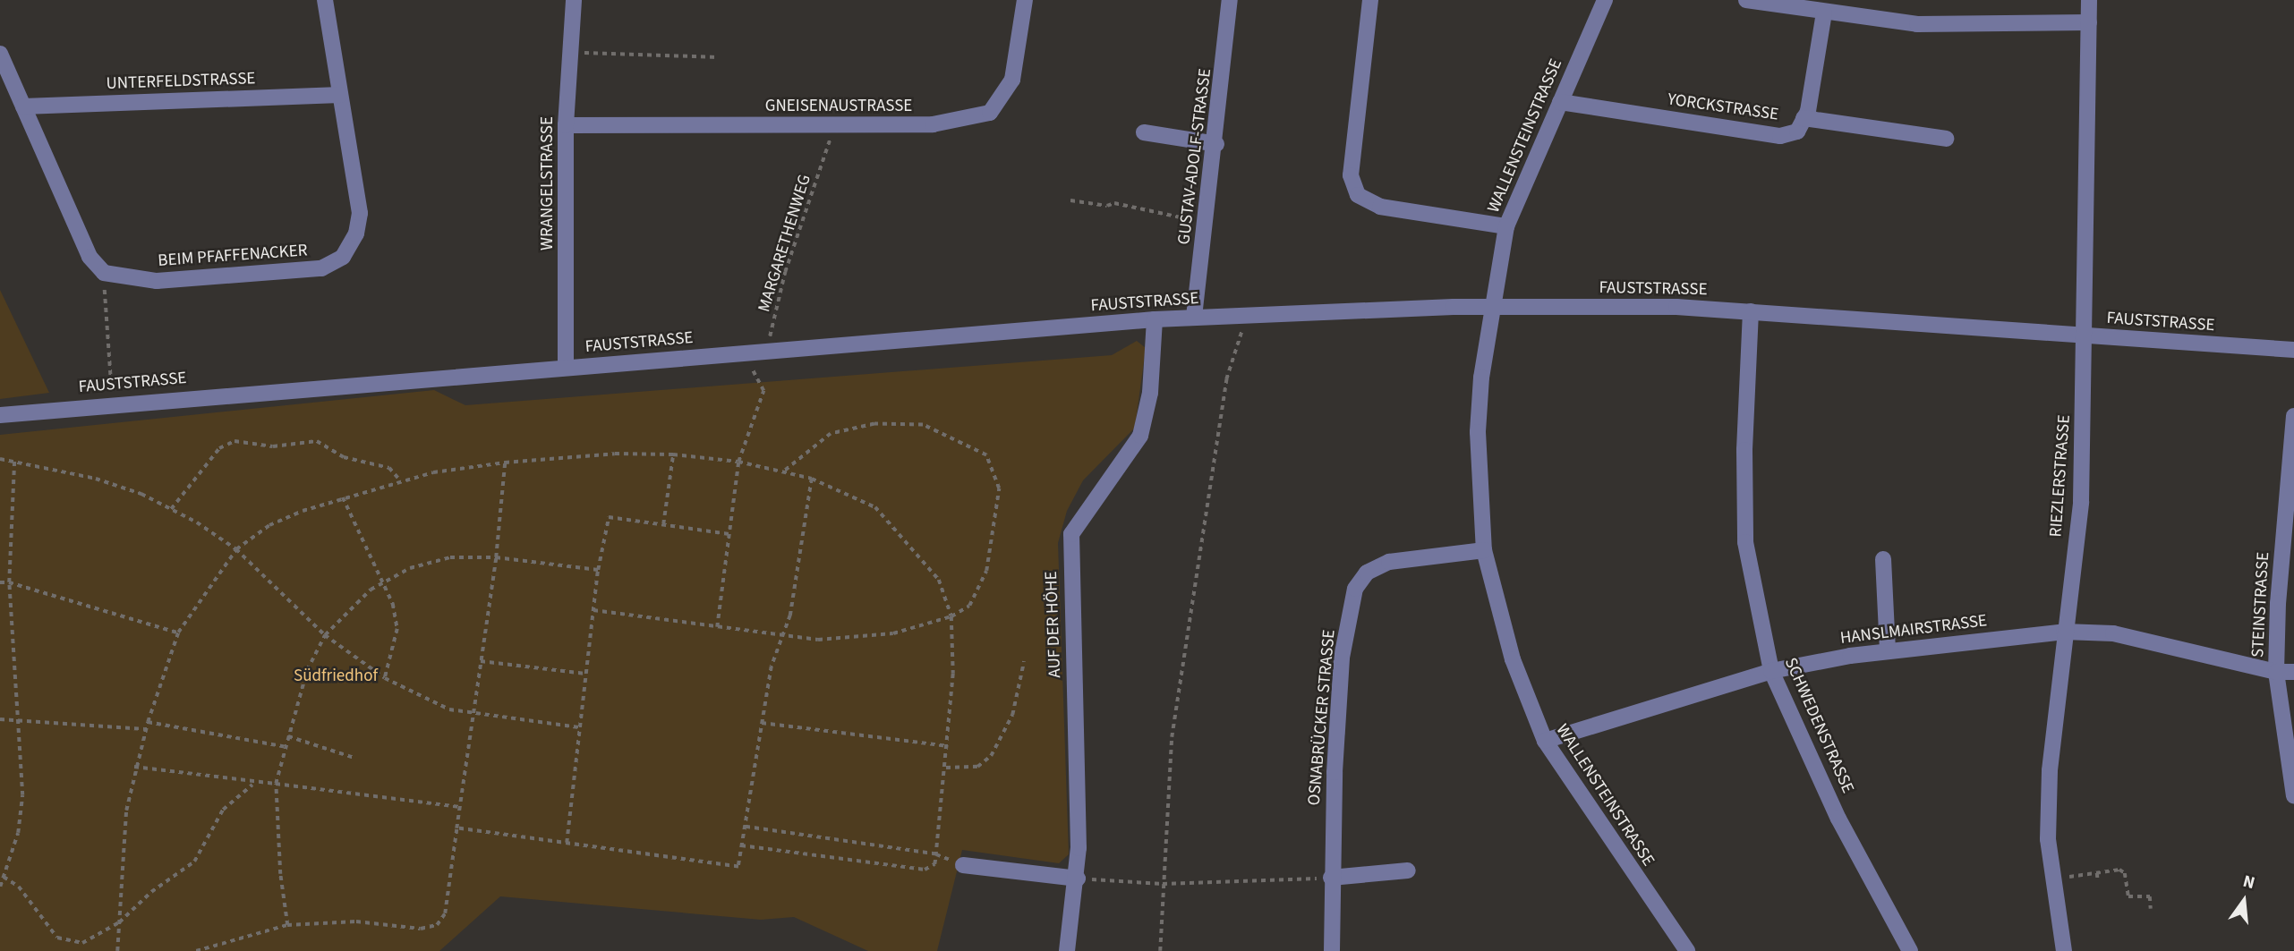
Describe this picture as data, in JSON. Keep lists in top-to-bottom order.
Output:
{
  "streets": {
    "street": [
      "UNTERFELDSTRASSE",
      "GNEISENAUSTRASSE",
      "YORCKSTRASSE",
      "WALLENSTEINSTRASSE",
      "GUSTAV-ADOLF-STRASSE",
      "WRANGELSTRASSE",
      "BEIM PFAFFENACKER",
      "FAUSTSTRASSE",
      "RIEZLERSTRASSE",
      "STEINSTRASSE",
      "AUF DER HÖHE",
      "HANSLMAIRSTRASSE",
      "OSNABRÜCKER STRASSE",
      "SCHWEDENSTRASSE"
    ],
    "path": ["MARGARETHENWEG"]
  },
  "crossings": [
    ["UNTERFELDSTRASSE", "BEIM PFAFFENACKER"],
    ["GNEISENAUSTRASSE", "WRANGELSTRASSE"],
    ["GNEISENAUSTRASSE", "MARGARETHENWEG"],
    ["YORCKSTRASSE", "WALLENSTEINSTRASSE"],
    ["WALLENSTEINSTRASSE", "FAUSTSTRASSE"],
    ["WALLENSTEINSTRASSE", "HANSLMAIRSTRASSE"],
    ["WALLENSTEINSTRASSE", "OSNABRÜCKER STRASSE"],
    ["GUSTAV-ADOLF-STRASSE", "FAUSTSTRASSE"],
    ["WRANGELSTRASSE", "FAUSTSTRASSE"],
    ["MARGARETHENWEG", "FAUSTSTRASSE"],
    ["FAUSTSTRASSE", "RIEZLERSTRASSE"],
    ["FAUSTSTRASSE", "AUF DER HÖHE"],
    ["FAUSTSTRASSE", "SCHWEDENSTRASSE"],
    ["RIEZLERSTRASSE", "HANSLMAIRSTRASSE"],
    ["STEINSTRASSE", "HANSLMAIRSTRASSE"],
    ["HANSLMAIRSTRASSE", "SCHWEDENSTRASSE"]
  ],
  "parks": ["Südfriedhof"],
  "north": "top"
}
